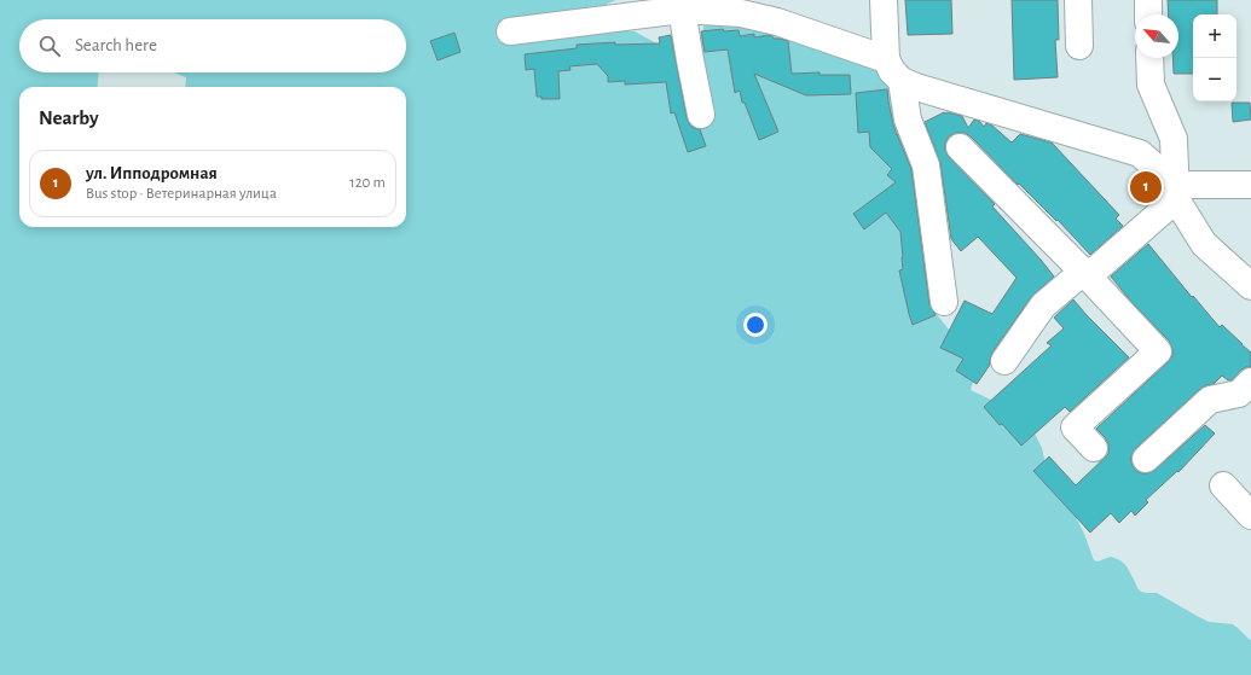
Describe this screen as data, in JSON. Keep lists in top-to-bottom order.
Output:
{
  "north": "top left",
  "page": {
    "map_buttons": ["+", "−"],
    "search": "Search here",
    "heading": "Nearby",
    "list": [
      {
        "mark": "1",
        "name": "ул. Ипподромная",
        "note": "Bus stop · Ветеринарная улица",
        "value": "120 m"
      }
    ],
    "pins": "1"
  }
}
